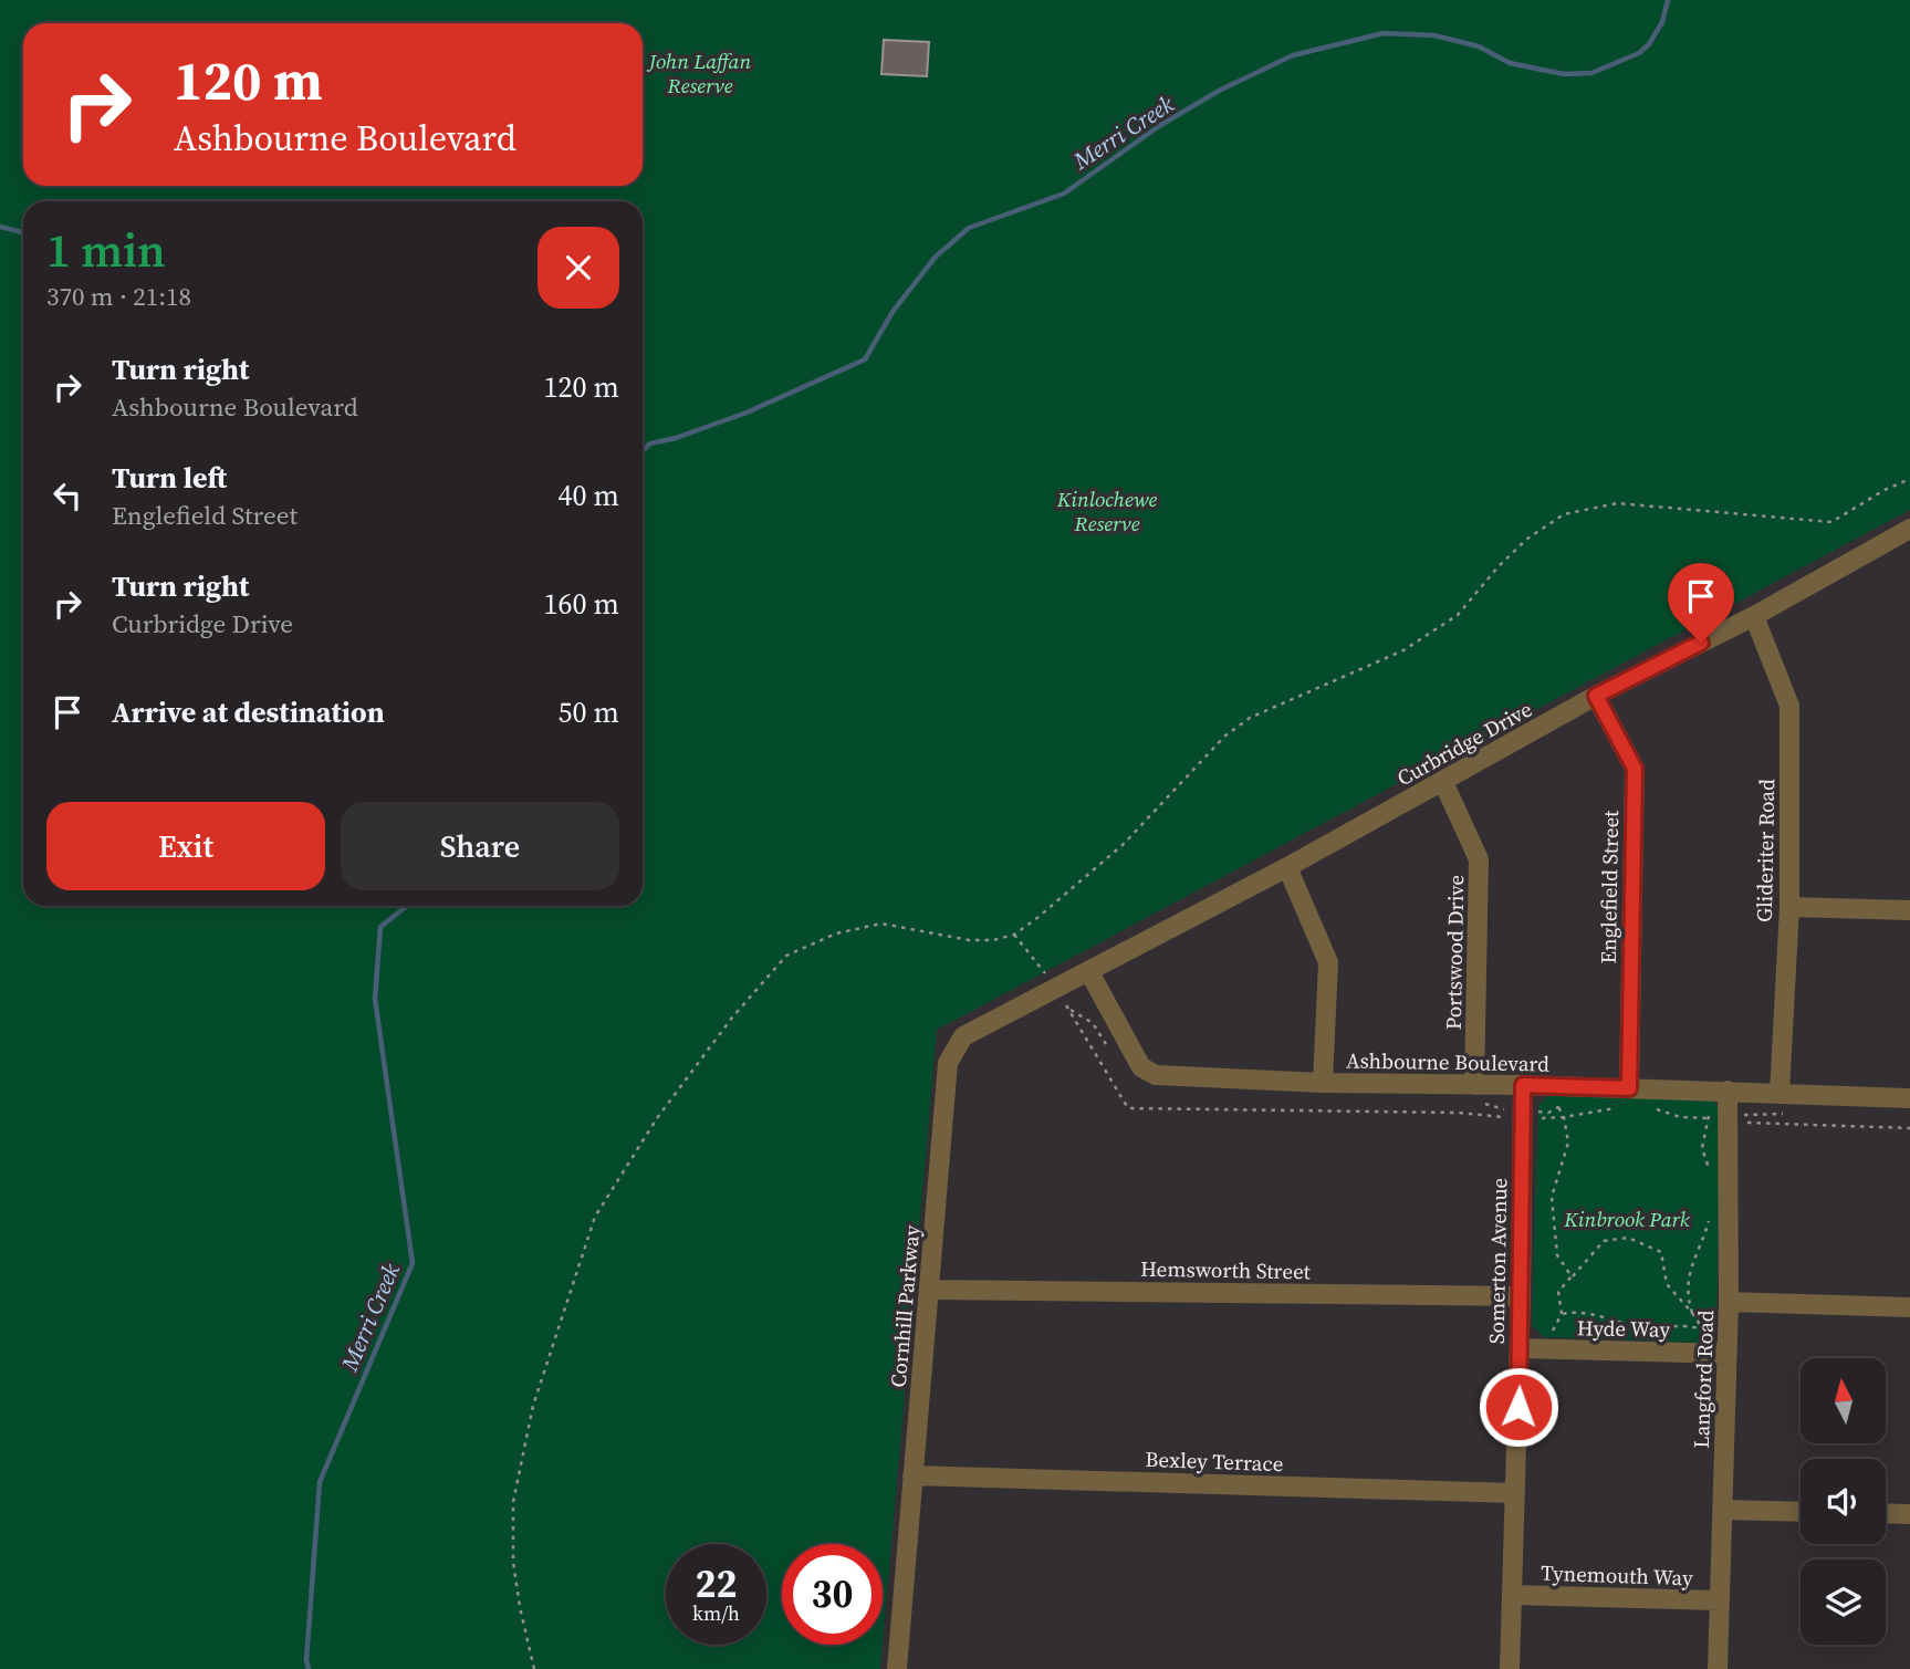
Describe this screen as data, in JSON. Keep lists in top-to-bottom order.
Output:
{
  "streets": {
    "street": [
      "Curbridge Drive",
      "Glideriter Road",
      "Englefield Street",
      "Portswood Drive",
      "Ashbourne Boulevard",
      "Somerton Avenue",
      "Hemsworth Street",
      "Cornhill Parkway",
      "Hyde Way",
      "Langford Road",
      "Bexley Terrace",
      "Tynemouth Way"
    ]
  },
  "crossings": [
    ["Curbridge Drive", "Glideriter Road"],
    ["Curbridge Drive", "Englefield Street"],
    ["Curbridge Drive", "Portswood Drive"],
    ["Curbridge Drive", "Ashbourne Boulevard"],
    ["Curbridge Drive", "Cornhill Parkway"],
    ["Glideriter Road", "Ashbourne Boulevard"],
    ["Englefield Street", "Ashbourne Boulevard"],
    ["Portswood Drive", "Ashbourne Boulevard"],
    ["Ashbourne Boulevard", "Somerton Avenue"],
    ["Ashbourne Boulevard", "Langford Road"],
    ["Somerton Avenue", "Hemsworth Street"],
    ["Somerton Avenue", "Hyde Way"],
    ["Somerton Avenue", "Bexley Terrace"],
    ["Somerton Avenue", "Tynemouth Way"],
    ["Hemsworth Street", "Cornhill Parkway"],
    ["Cornhill Parkway", "Bexley Terrace"],
    ["Hyde Way", "Langford Road"],
    ["Langford Road", "Tynemouth Way"]
  ],
  "water": ["Merri Creek"],
  "parks": ["John Laffan Reserve", "Kinlochewe Reserve", "Kinbrook Park"],
  "north": "top",
  "page": {
    "turn": ["120 m", "Ashbourne Boulevard"],
    "heading": ["1 min", "370 m · 21:18"],
    "list": [
      {
        "name": "Turn right",
        "note": "Ashbourne Boulevard",
        "value": "120 m"
      },
      {
        "name": "Turn left",
        "note": "Englefield Street",
        "value": "40 m"
      },
      {
        "name": "Turn right",
        "note": "Curbridge Drive",
        "value": "160 m"
      },
      {
        "name": "Arrive at destination",
        "value": "50 m"
      }
    ],
    "buttons": ["Exit", "Share"],
    "speed": "22 km/h",
    "limit": "30"
  }
}
